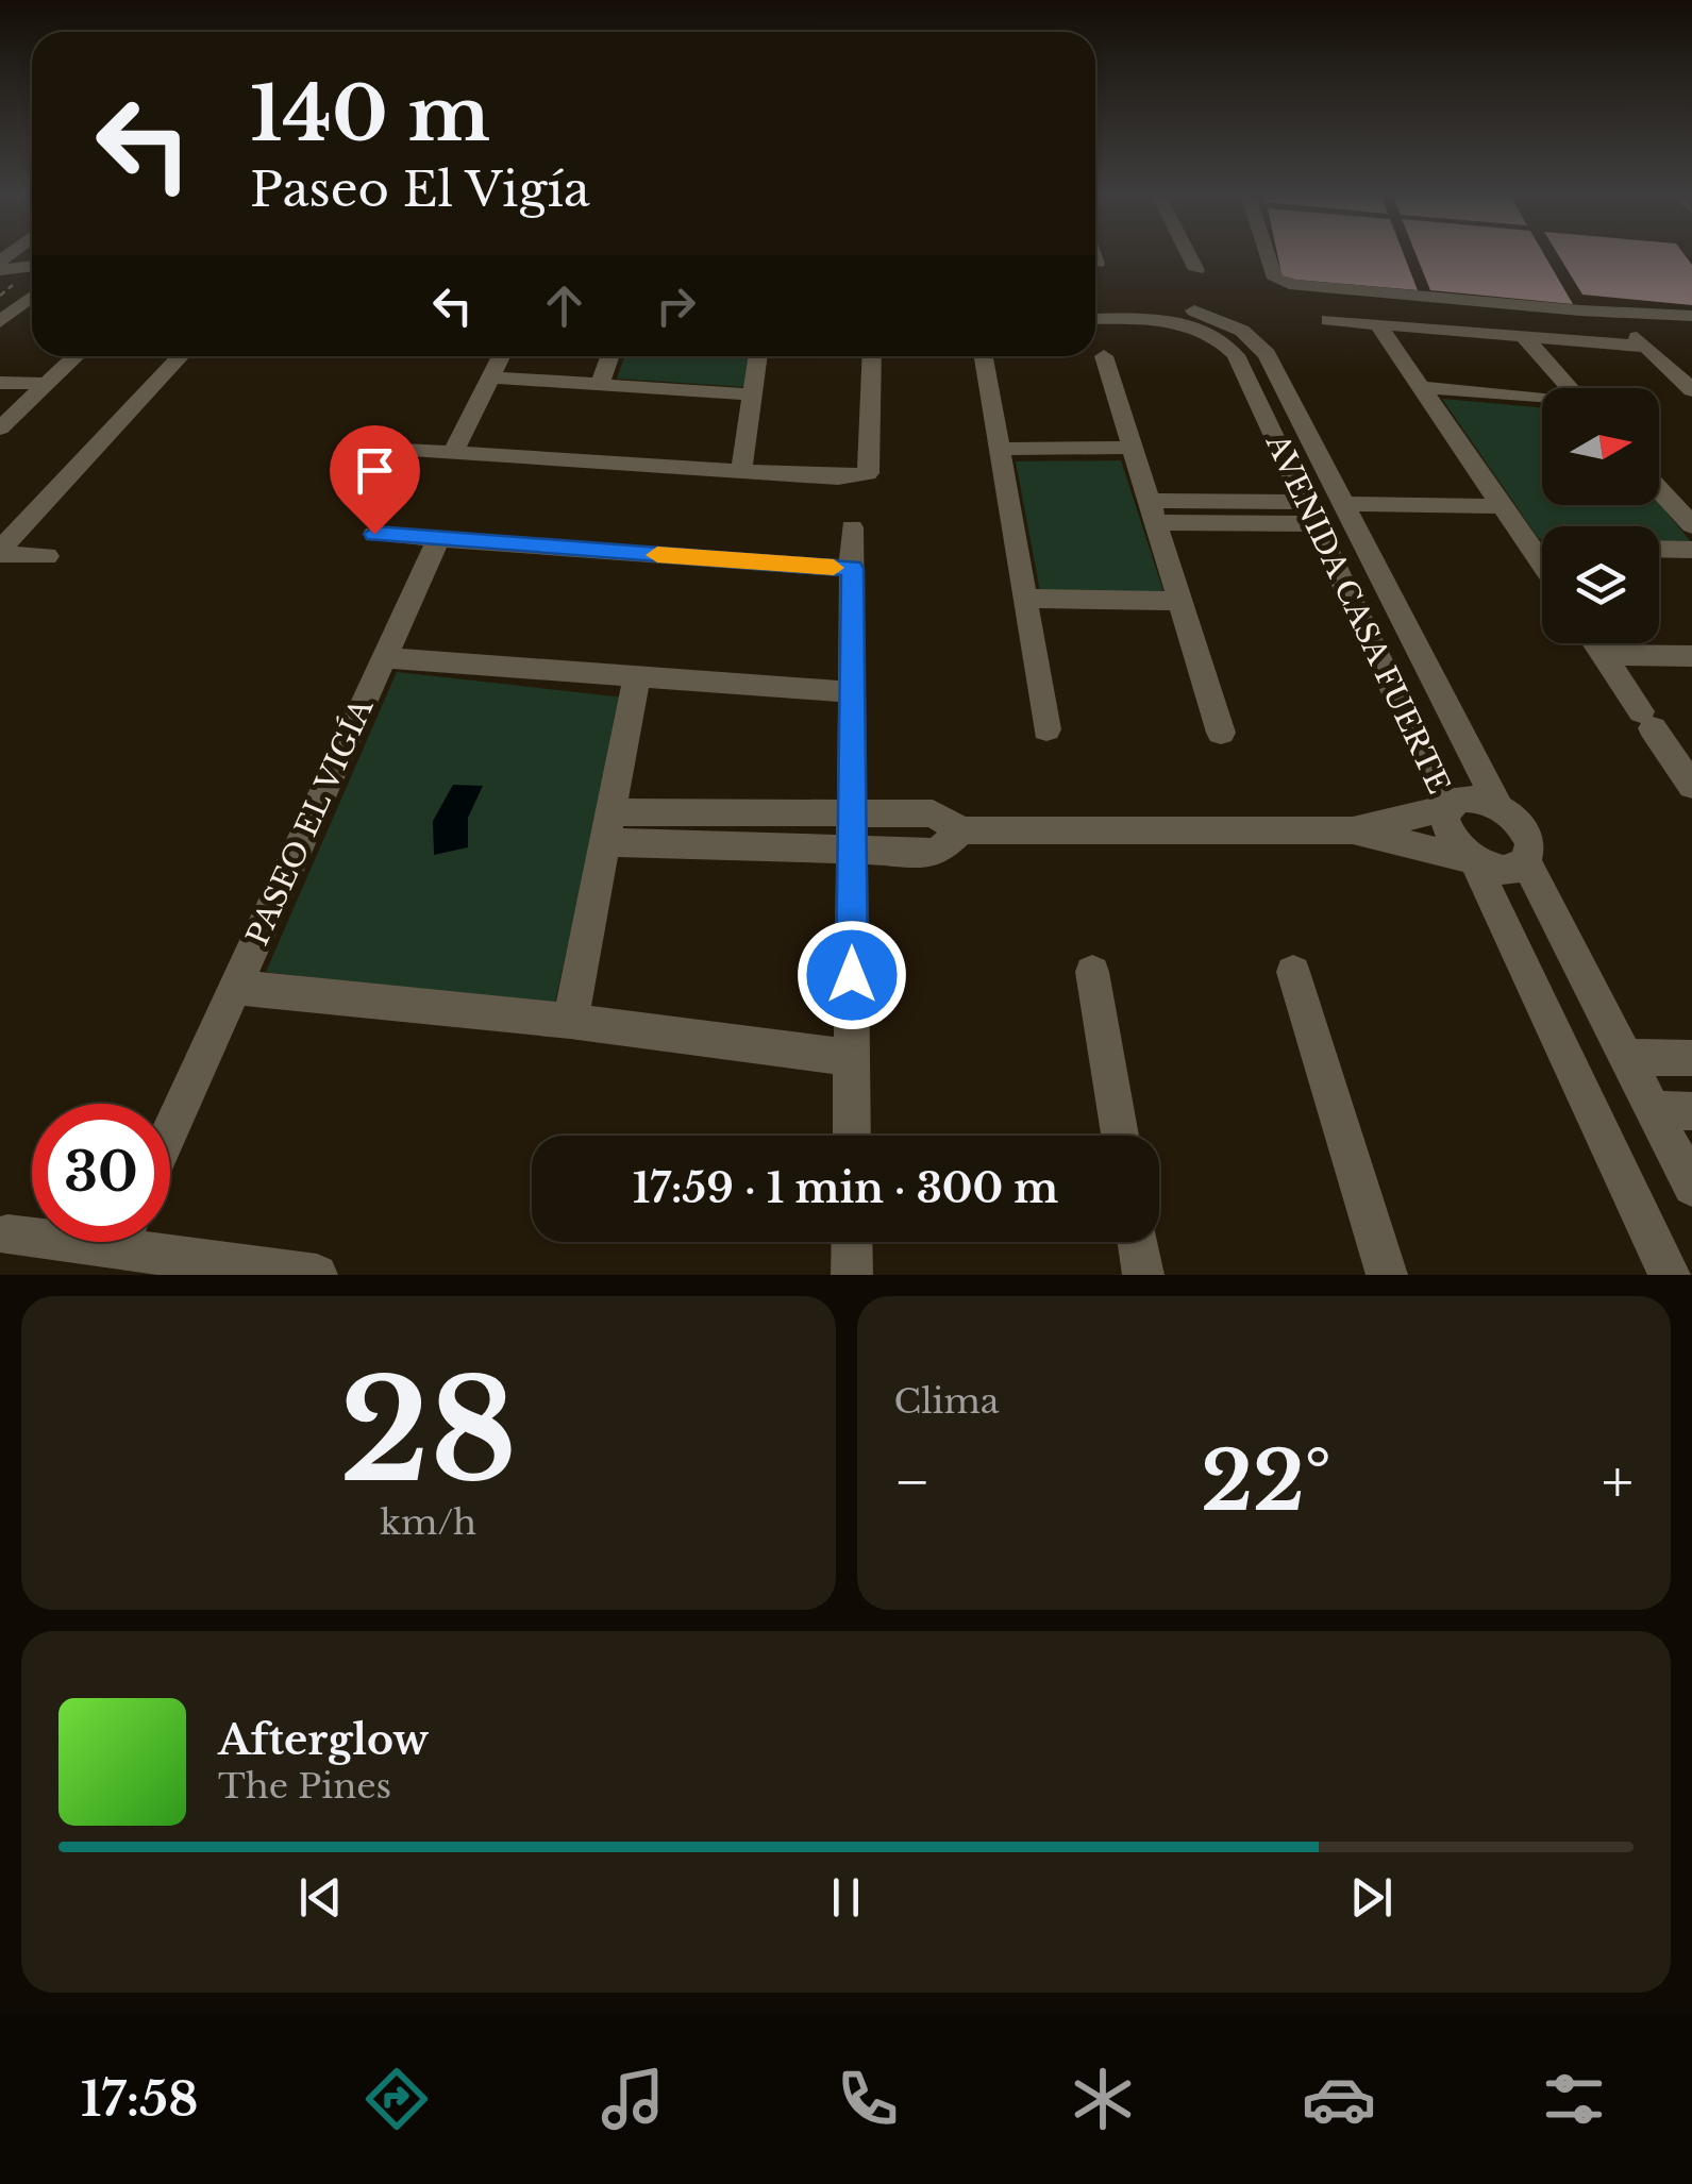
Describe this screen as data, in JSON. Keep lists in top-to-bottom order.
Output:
{
  "streets": {
    "street": ["AVENIDA CASA FUERTE", "PASEO EL VIGÍA"]
  },
  "north": "right",
  "page": {
    "turn": ["140 m", "Paseo El Vigía"],
    "limit": "30",
    "trip": "17:59 · 1 min · 300 m",
    "tile": [
      ["28", "km/h"],
      "Clima"
    ],
    "heat": ["−", "22°", "+"],
    "song": ["Afterglow", "The Pines"],
    "tabs": "17:58"
  }
}
